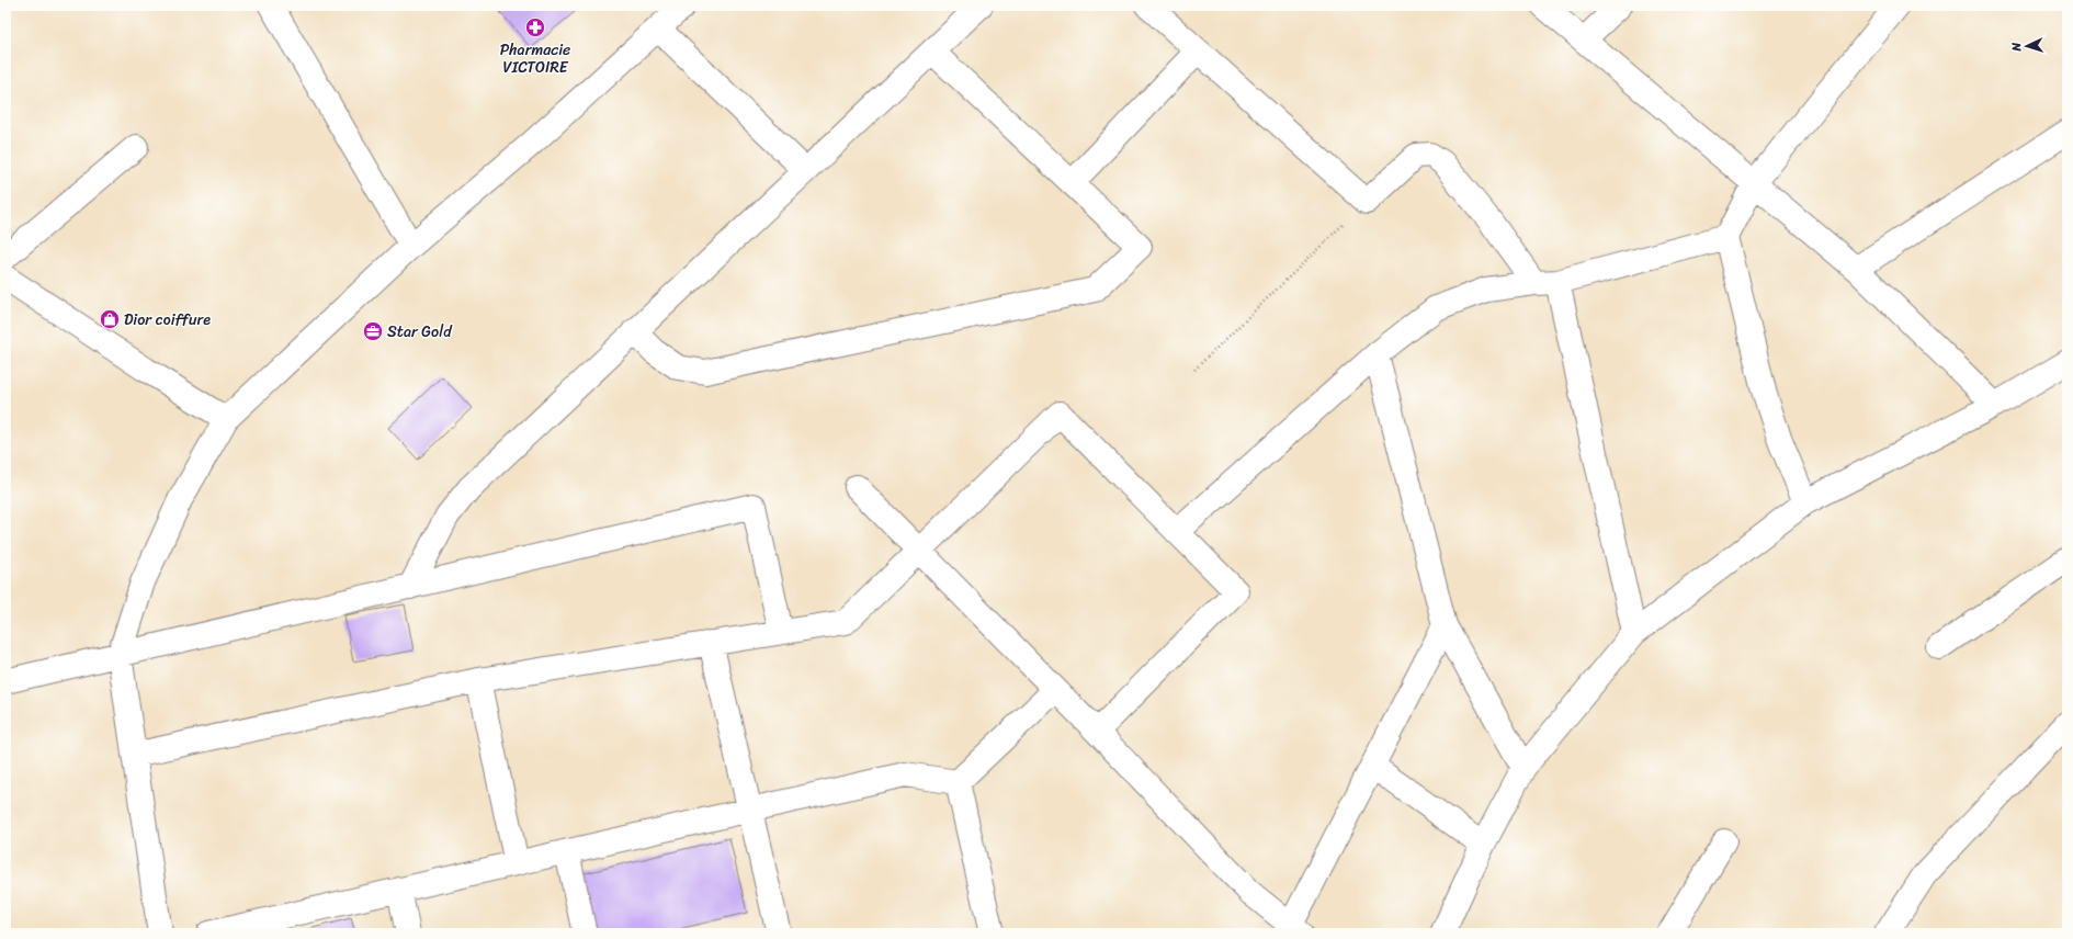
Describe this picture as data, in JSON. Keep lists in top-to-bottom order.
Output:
{
  "places": {
    "pharmacy": ["Pharmacie VICTOIRE"],
    "shop": ["Dior coiffure"],
    "office": ["Star Gold"]
  },
  "north": "left"
}
